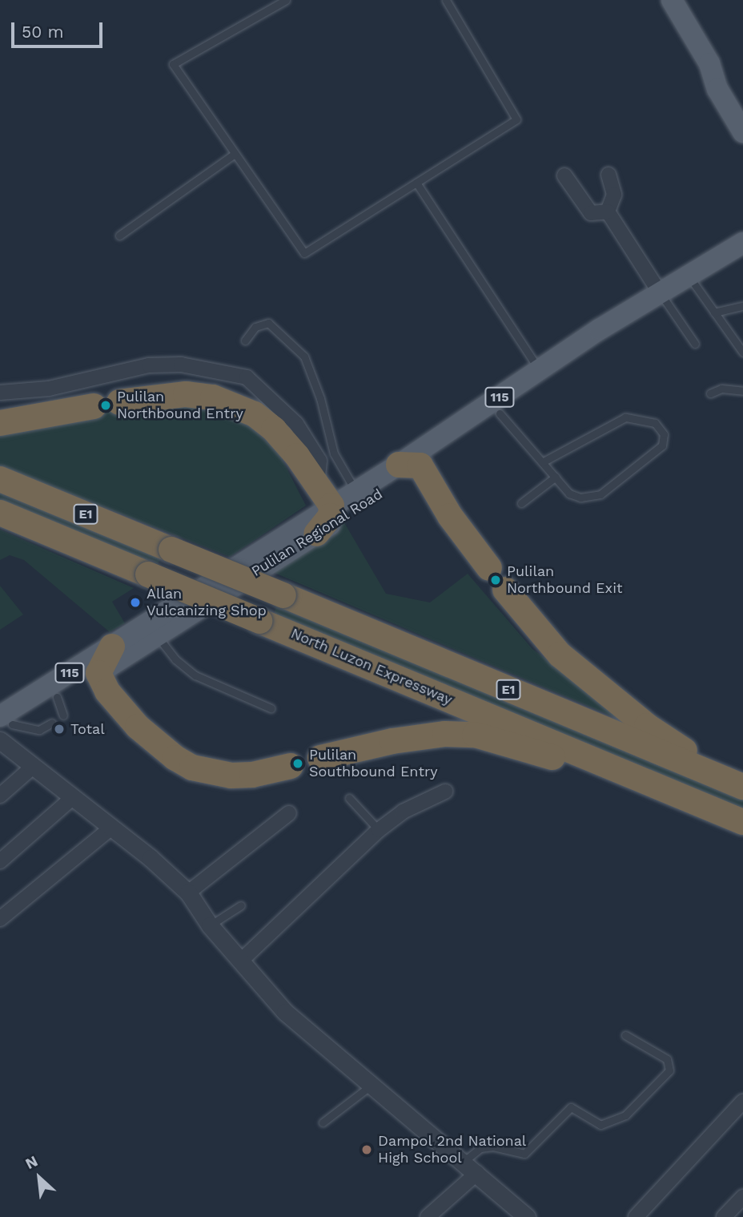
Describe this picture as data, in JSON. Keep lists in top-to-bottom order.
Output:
{
  "streets": {
    "highway": ["E1", "North Luzon Expressway"],
    "main road": ["115", "Pulilan Regional Road"]
  },
  "places": [
    "Pulilan Northbound Entry",
    "Pulilan Northbound Exit",
    "Allan Vulcanizing Shop",
    "Total",
    "Pulilan Southbound Entry",
    "Dampol 2nd National High School"
  ],
  "scale_bar": "50 m",
  "north": "top left"
}
